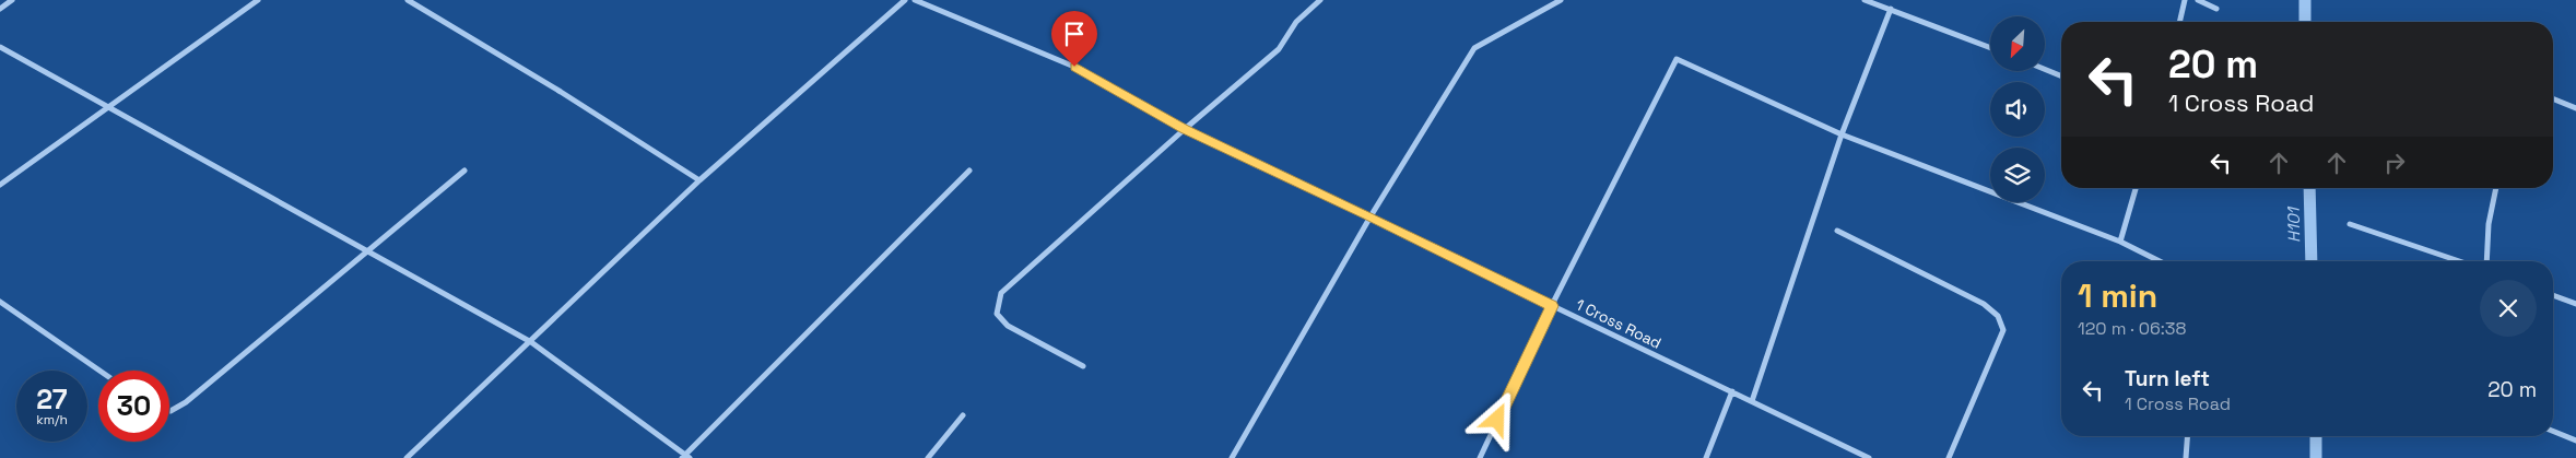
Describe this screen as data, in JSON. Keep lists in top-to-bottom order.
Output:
{
  "streets": {
    "street": ["1 Cross Road"]
  },
  "water": ["H101"],
  "north": "bottom left",
  "page": {
    "turn": ["20 m", "1 Cross Road"],
    "heading": ["1 min", "120 m · 06:38"],
    "list": [
      {
        "name": "Turn left",
        "note": "1 Cross Road",
        "value": "20 m"
      }
    ],
    "speed": "27 km/h",
    "limit": "30"
  }
}
